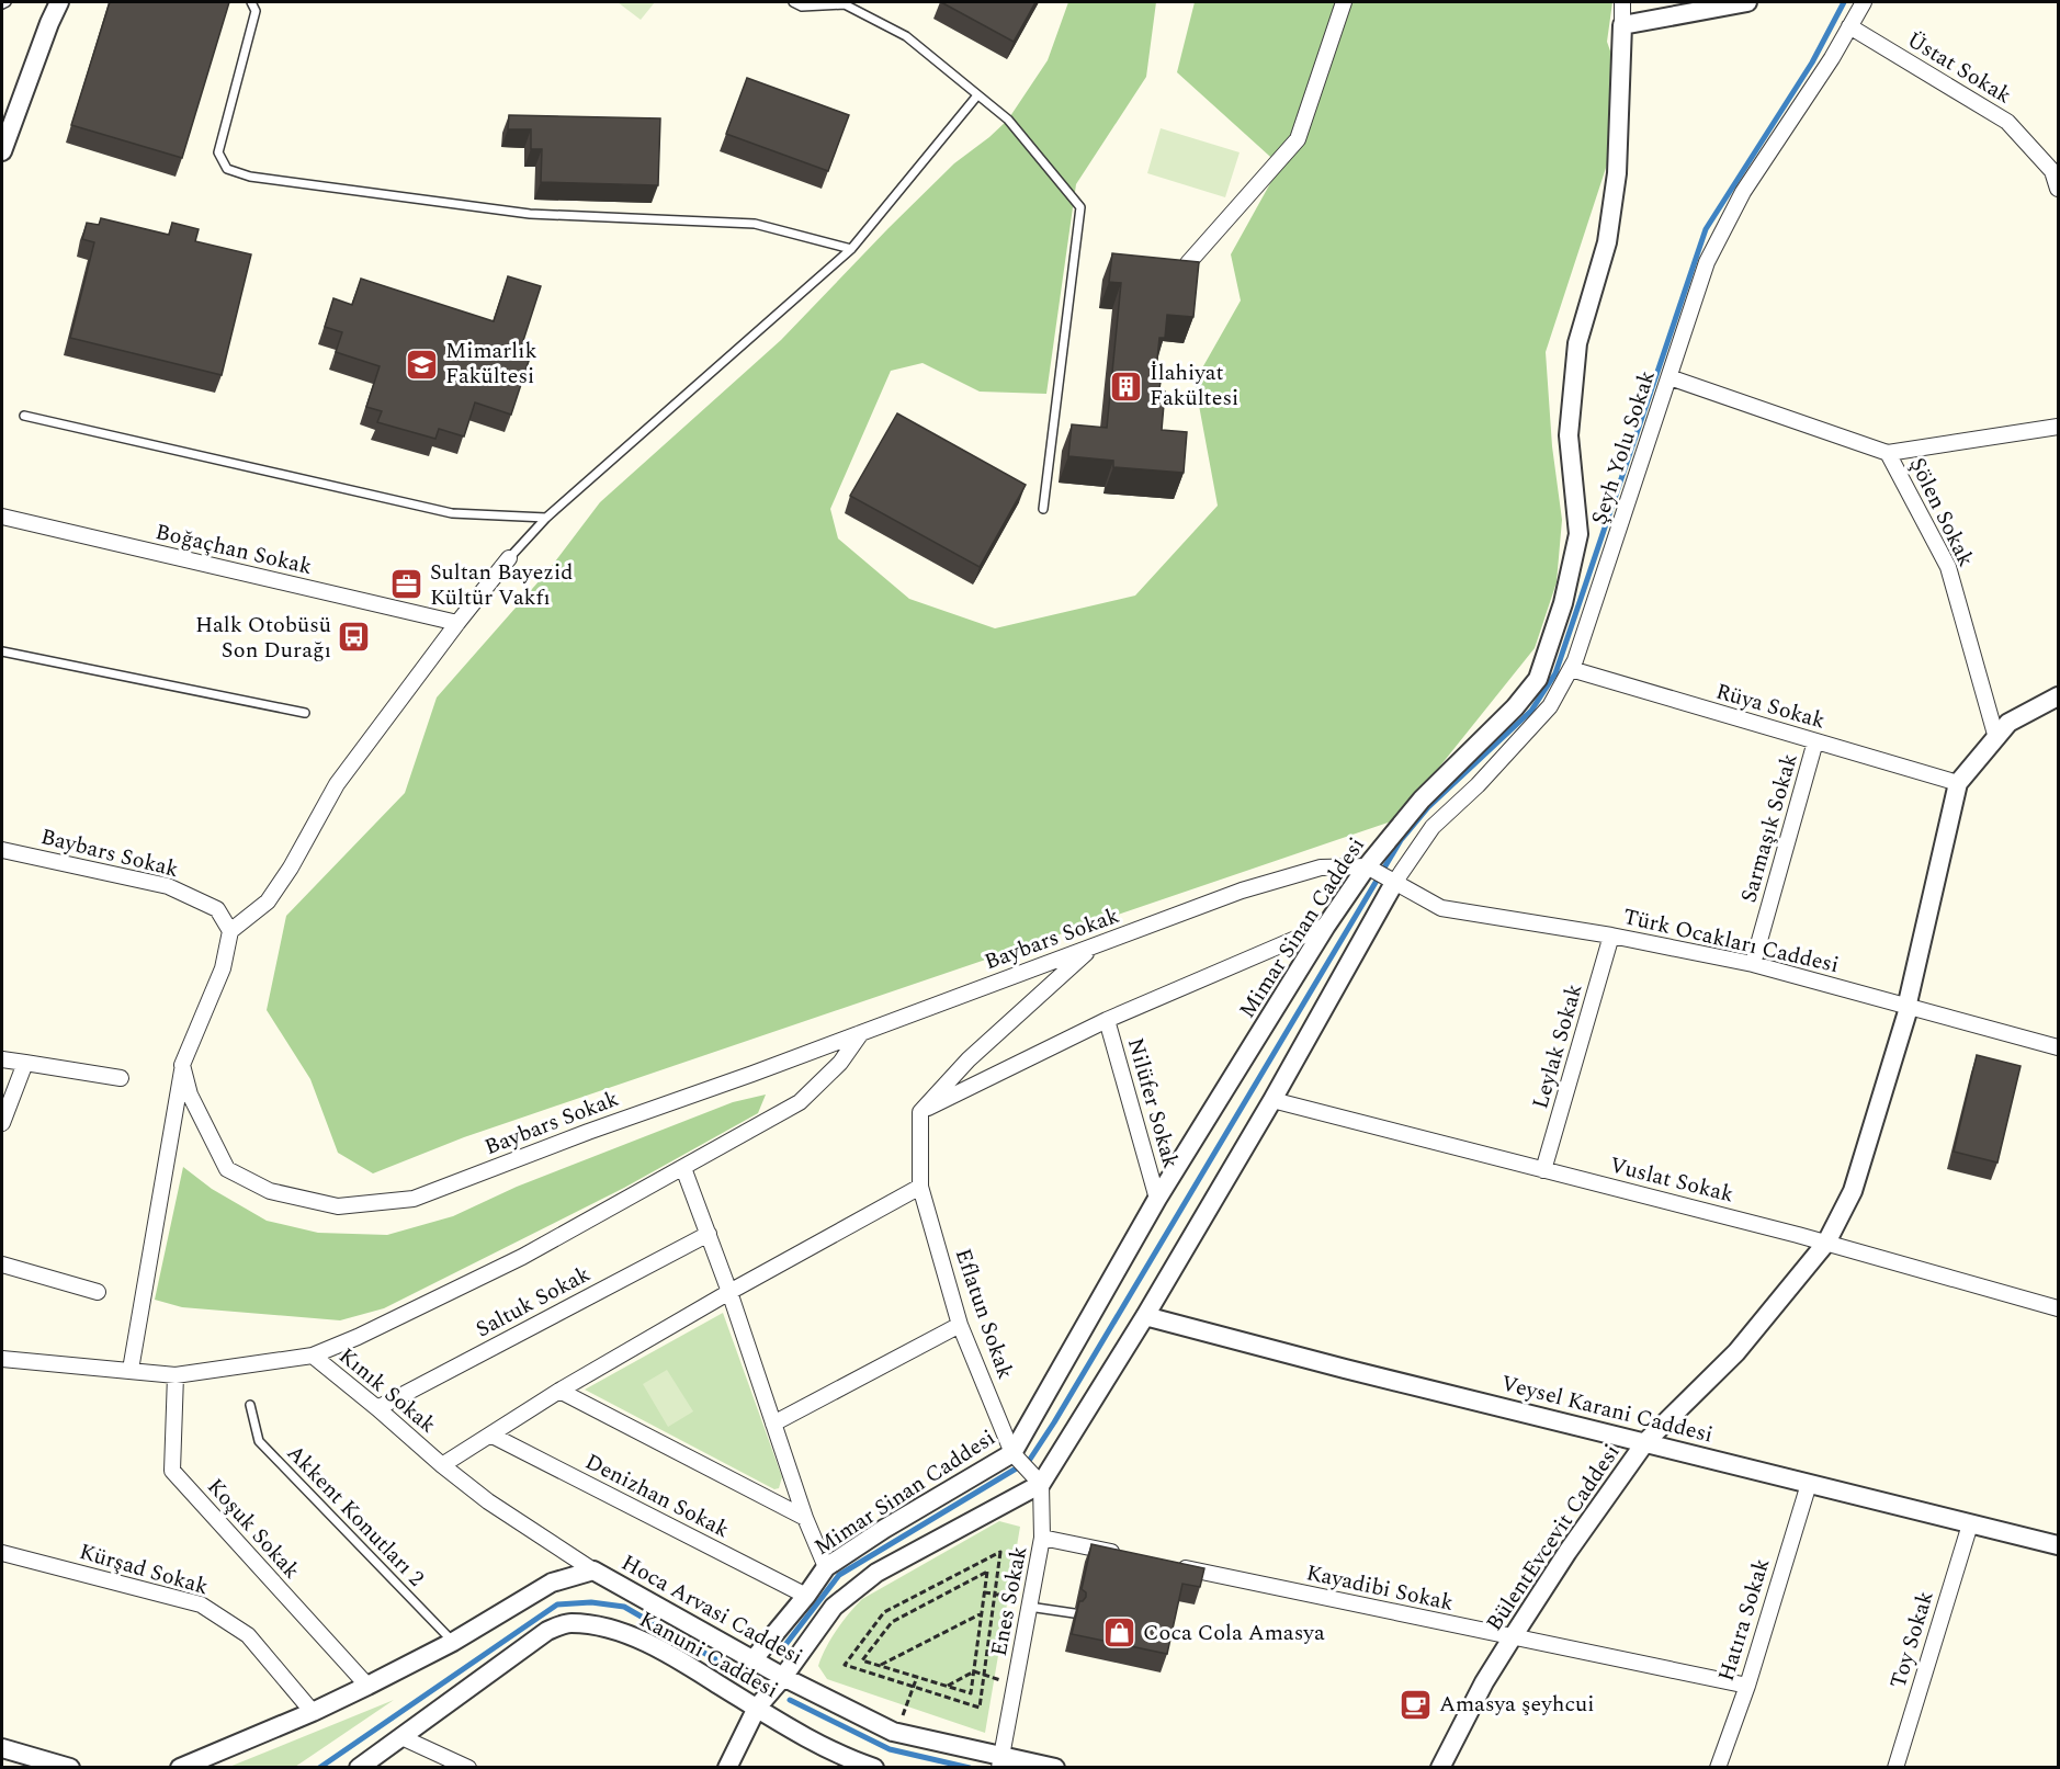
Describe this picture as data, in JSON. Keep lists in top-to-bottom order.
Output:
{
  "streets": {
    "street": [
      "Üstat Sokak",
      "Şeyh Yolu Sokak",
      "Şölen Sokak",
      "Boğaçhan Sokak",
      "Rüya Sokak",
      "Sarmaşık Sokak",
      "Baybars Sokak",
      "Mimar Sinan Caddesi",
      "Türk Ocakları Caddesi",
      "Leylak Sokak",
      "Nilüfer Sokak",
      "Vuslat Sokak",
      "Saltuk Sokak",
      "Eflatun Sokak",
      "Kınık Sokak",
      "Veysel Karani Caddesi",
      "Denizhan Sokak",
      "Koşuk Sokak",
      "BülentEvcevit Caddesi",
      "Kürşad Sokak",
      "Kayadibi Sokak",
      "Enes Sokak",
      "Hoca Arvasi Caddesi",
      "Hatıra Sokak",
      "Toy Sokak",
      "Kanuni Caddesi"
    ],
    "lane": ["Akkent Konutları 2"]
  },
  "crossings": [
    ["Üstat Sokak", "Şeyh Yolu Sokak"],
    ["Şeyh Yolu Sokak", "Şölen Sokak"],
    ["Şeyh Yolu Sokak", "Rüya Sokak"],
    ["Şeyh Yolu Sokak", "Türk Ocakları Caddesi"],
    ["Şölen Sokak", "BülentEvcevit Caddesi"],
    ["Rüya Sokak", "Sarmaşık Sokak"],
    ["Rüya Sokak", "BülentEvcevit Caddesi"],
    ["Sarmaşık Sokak", "Türk Ocakları Caddesi"],
    ["Baybars Sokak", "Mimar Sinan Caddesi"],
    ["Baybars Sokak", "Türk Ocakları Caddesi"],
    ["Mimar Sinan Caddesi", "Türk Ocakları Caddesi"],
    ["Mimar Sinan Caddesi", "Nilüfer Sokak"],
    ["Mimar Sinan Caddesi", "Eflatun Sokak"],
    ["Mimar Sinan Caddesi", "Denizhan Sokak"],
    ["Mimar Sinan Caddesi", "Hoca Arvasi Caddesi"],
    ["Türk Ocakları Caddesi", "Leylak Sokak"],
    ["Türk Ocakları Caddesi", "BülentEvcevit Caddesi"],
    ["Leylak Sokak", "Vuslat Sokak"],
    ["Vuslat Sokak", "BülentEvcevit Caddesi"],
    ["Saltuk Sokak", "Kınık Sokak"],
    ["Kınık Sokak", "Koşuk Sokak"],
    ["Kınık Sokak", "Hoca Arvasi Caddesi"],
    ["Veysel Karani Caddesi", "BülentEvcevit Caddesi"],
    ["Veysel Karani Caddesi", "Hatıra Sokak"],
    ["Veysel Karani Caddesi", "Toy Sokak"],
    ["Akkent Konutları 2", "Hoca Arvasi Caddesi"],
    ["Koşuk Sokak", "Hoca Arvasi Caddesi"],
    ["BülentEvcevit Caddesi", "Kayadibi Sokak"],
    ["Kürşad Sokak", "Hoca Arvasi Caddesi"],
    ["Kayadibi Sokak", "Hatıra Sokak"],
    ["Enes Sokak", "Hoca Arvasi Caddesi"]
  ],
  "places": {
    "school or university": ["Mimarlık Fakültesi"],
    "building": ["İlahiyat Fakültesi"],
    "office": ["Sultan Bayezid Kültür Vakfı"],
    "bus stop": ["Halk Otobüsü Son Durağı"],
    "shop": ["Coca Cola Amasya"],
    "cafe": ["Amasya şeyhcui"]
  }
}
